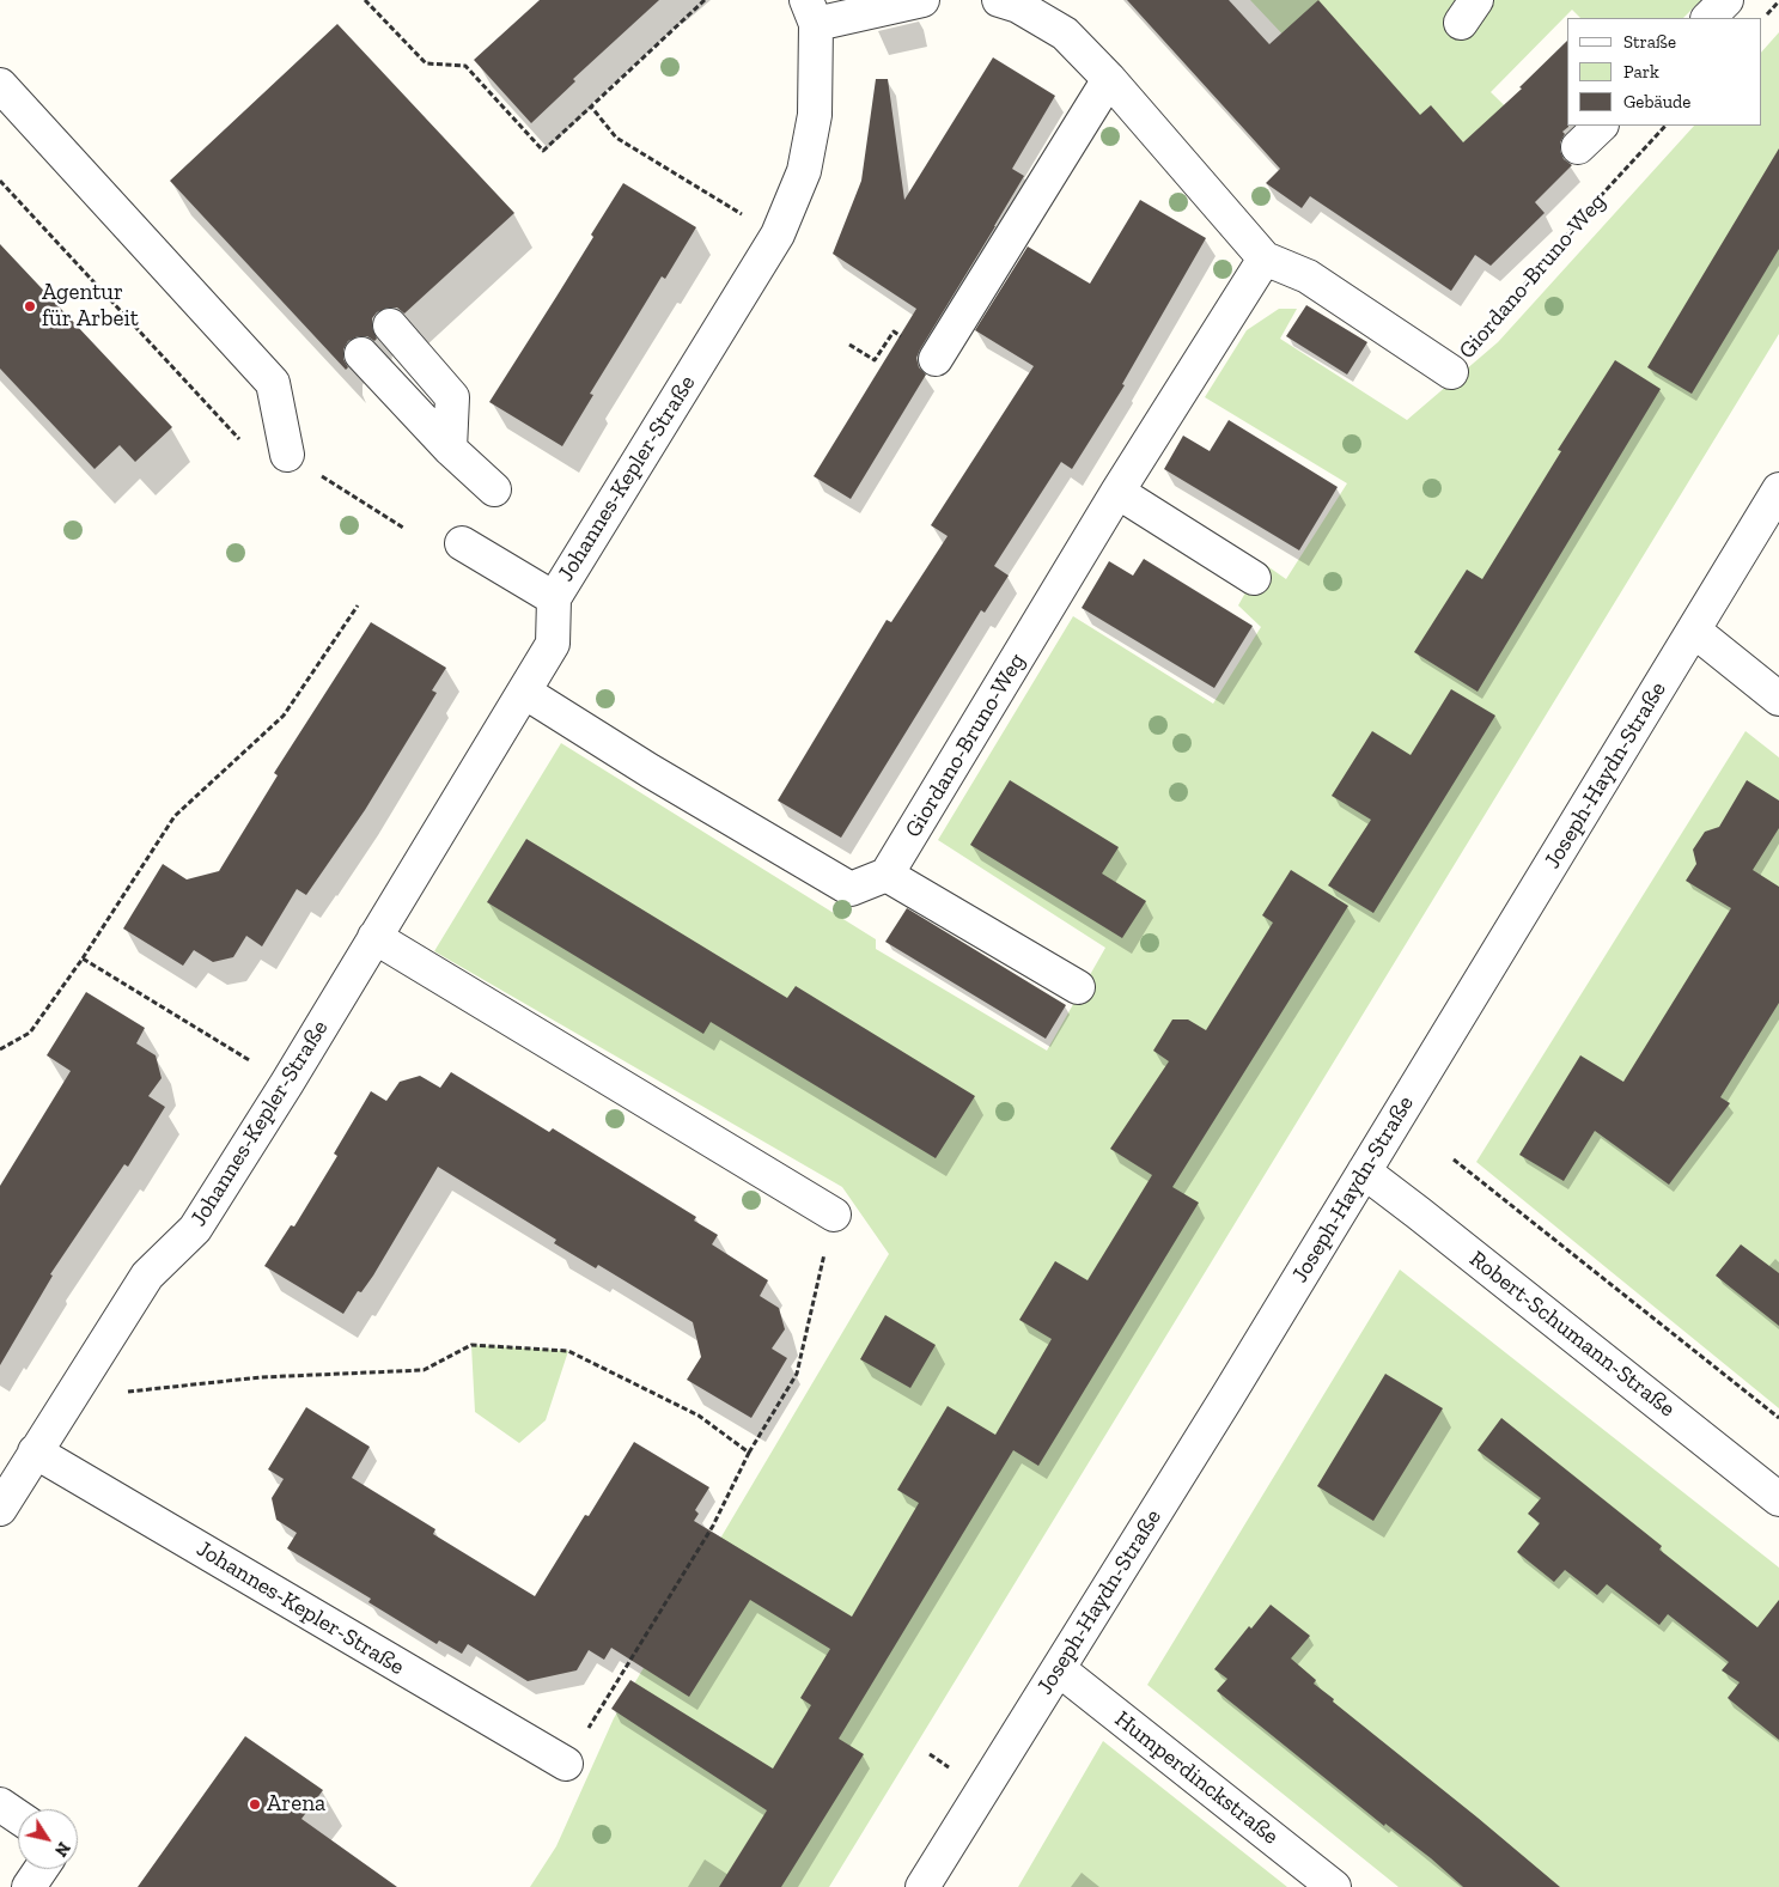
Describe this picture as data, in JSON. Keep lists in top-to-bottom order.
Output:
{
  "streets": {
    "street": [
      "Giordano-Bruno-Weg",
      "Johannes-Kepler-Straße",
      "Joseph-Haydn-Straße",
      "Robert-Schumann-Straße",
      "Humperdinckstraße"
    ]
  },
  "crossings": [
    ["Joseph-Haydn-Straße", "Robert-Schumann-Straße"],
    ["Joseph-Haydn-Straße", "Humperdinckstraße"]
  ],
  "places": ["Agentur für Arbeit", "Arena"],
  "legend": ["Straße", "Park", "Gebäude"],
  "north": "bottom right"
}
